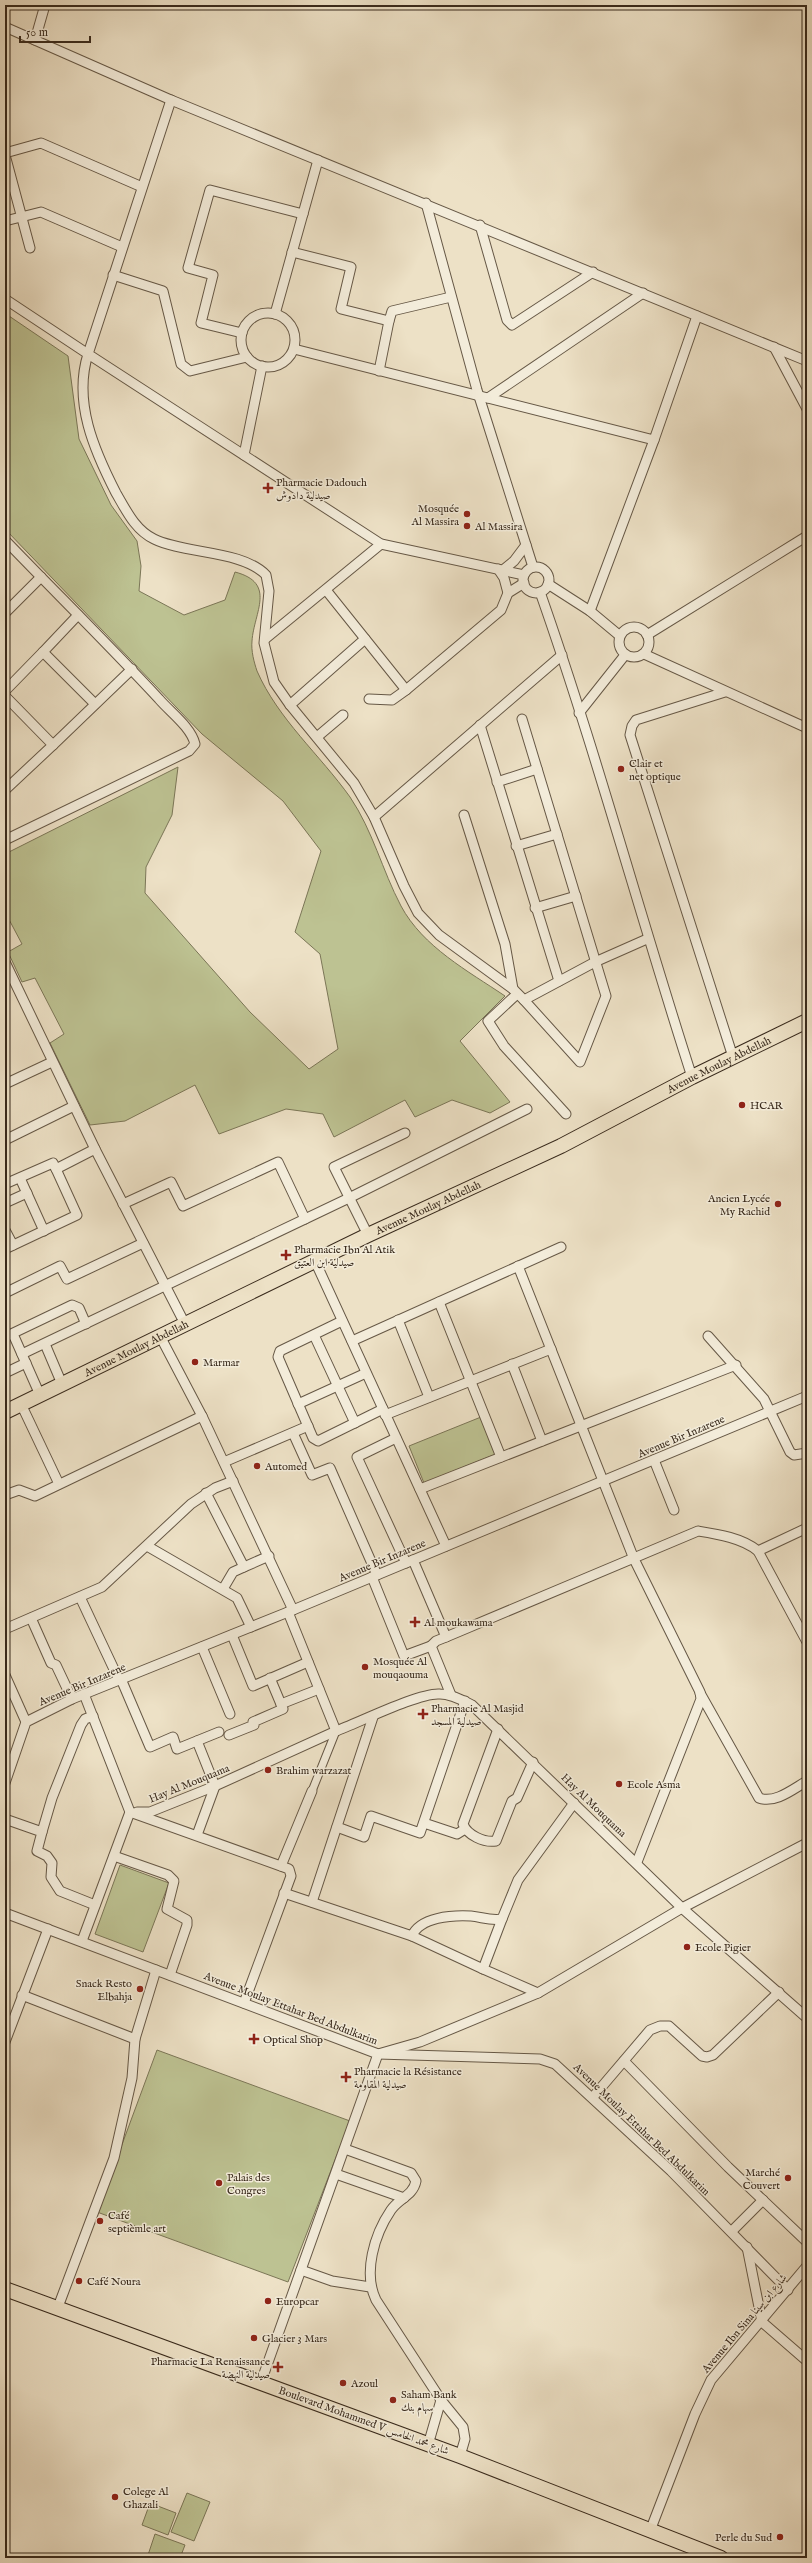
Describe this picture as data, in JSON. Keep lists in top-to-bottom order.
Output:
{
  "streets": {
    "main road": ["Avenue Moulay Abdellah", "Boulevard Mohammed V شارع محمد الخامس"],
    "street": [
      "Avenue Bir Inzarene",
      "Hay Al Mouquama",
      "Avenue Moulay Ettahar Bed Abdulkarim",
      "Avenue Ibn Sina شارع ابن سينا"
    ]
  },
  "crossings": [
    ["Avenue Moulay Ettahar Bed Abdulkarim", "Avenue Ibn Sina شارع ابن سينا"],
    ["Avenue Ibn Sina شارع ابن سينا", "Boulevard Mohammed V شارع محمد الخامس"]
  ],
  "places": {
    "health": [
      "Pharmacie Dadouch صيدلية دادوش",
      "Pharmacie Ibn Al Atik صيدلية ابن العتيق",
      "Al moukawama",
      "Pharmacie Al Masjid صيدلية المسجد",
      "Optical Shop",
      "Pharmacie la Résistance صيدلية المقاومة",
      "Pharmacie La Renaissance صيدلية النهضة"
    ],
    "other": [
      "Mosquée Al Massira",
      "Al Massira",
      "Clair et net optique",
      "HCAR",
      "Ancien Lycée My Rachid",
      "Marmar",
      "Automed",
      "Mosquée Al mouqaouma",
      "Brahim warzazat",
      "Ecole Asma",
      "Ecole Pigier",
      "Snack Resto Elbahja",
      "Marché Couvert",
      "Palais des Congres",
      "Café septièmle art",
      "Café Noura",
      "Europcar",
      "Glacier 3 Mars",
      "Azoul",
      "Saham Bank سهام بنك",
      "Colege Al Ghazali",
      "Perle du Sud"
    ]
  },
  "scale_bar": "50 m"
}
